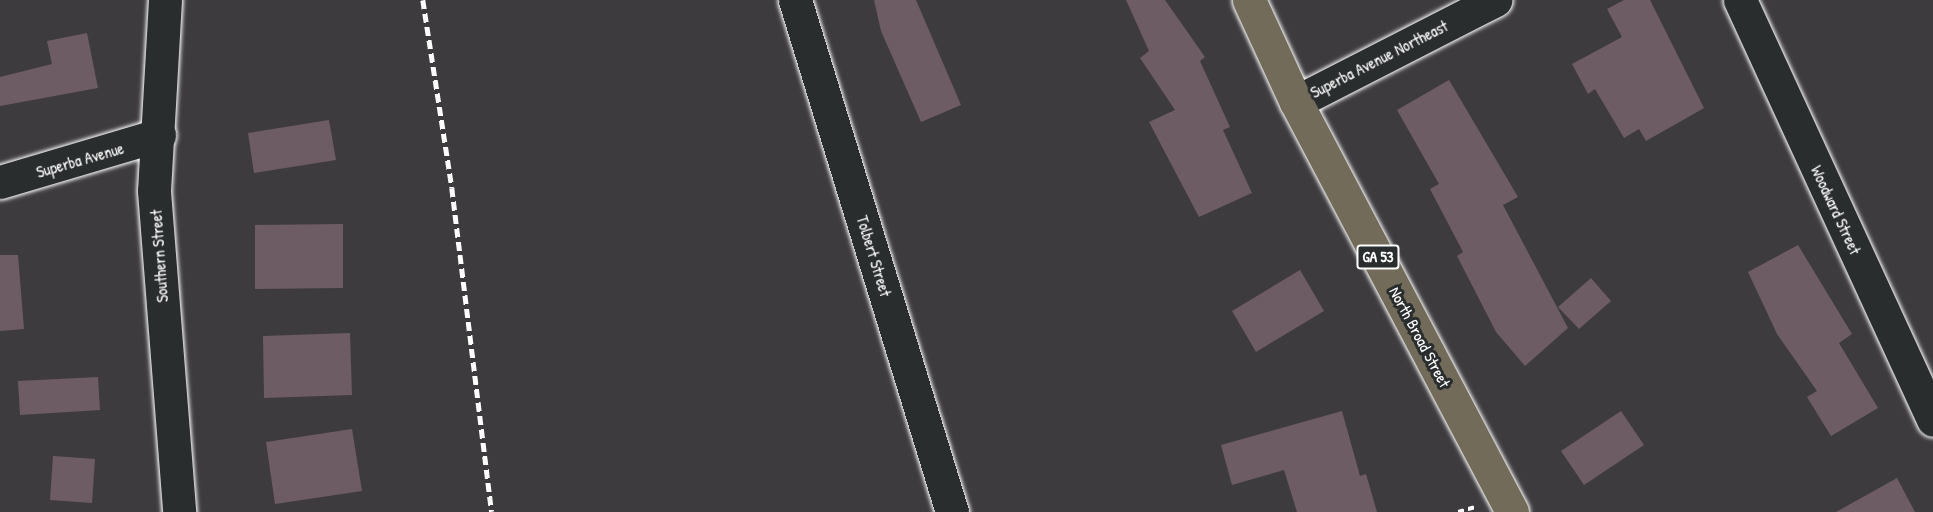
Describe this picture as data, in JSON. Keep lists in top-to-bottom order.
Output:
{
  "streets": {
    "main road": ["GA 53", "North Broad Street"],
    "street": [
      "Superba Avenue Northeast",
      "Superba Avenue",
      "Woodward Street",
      "Southern Street",
      "Tolbert Street"
    ]
  },
  "crossings": [
    ["Superba Avenue Northeast", "North Broad Street"],
    ["Superba Avenue", "Southern Street"]
  ]
}
